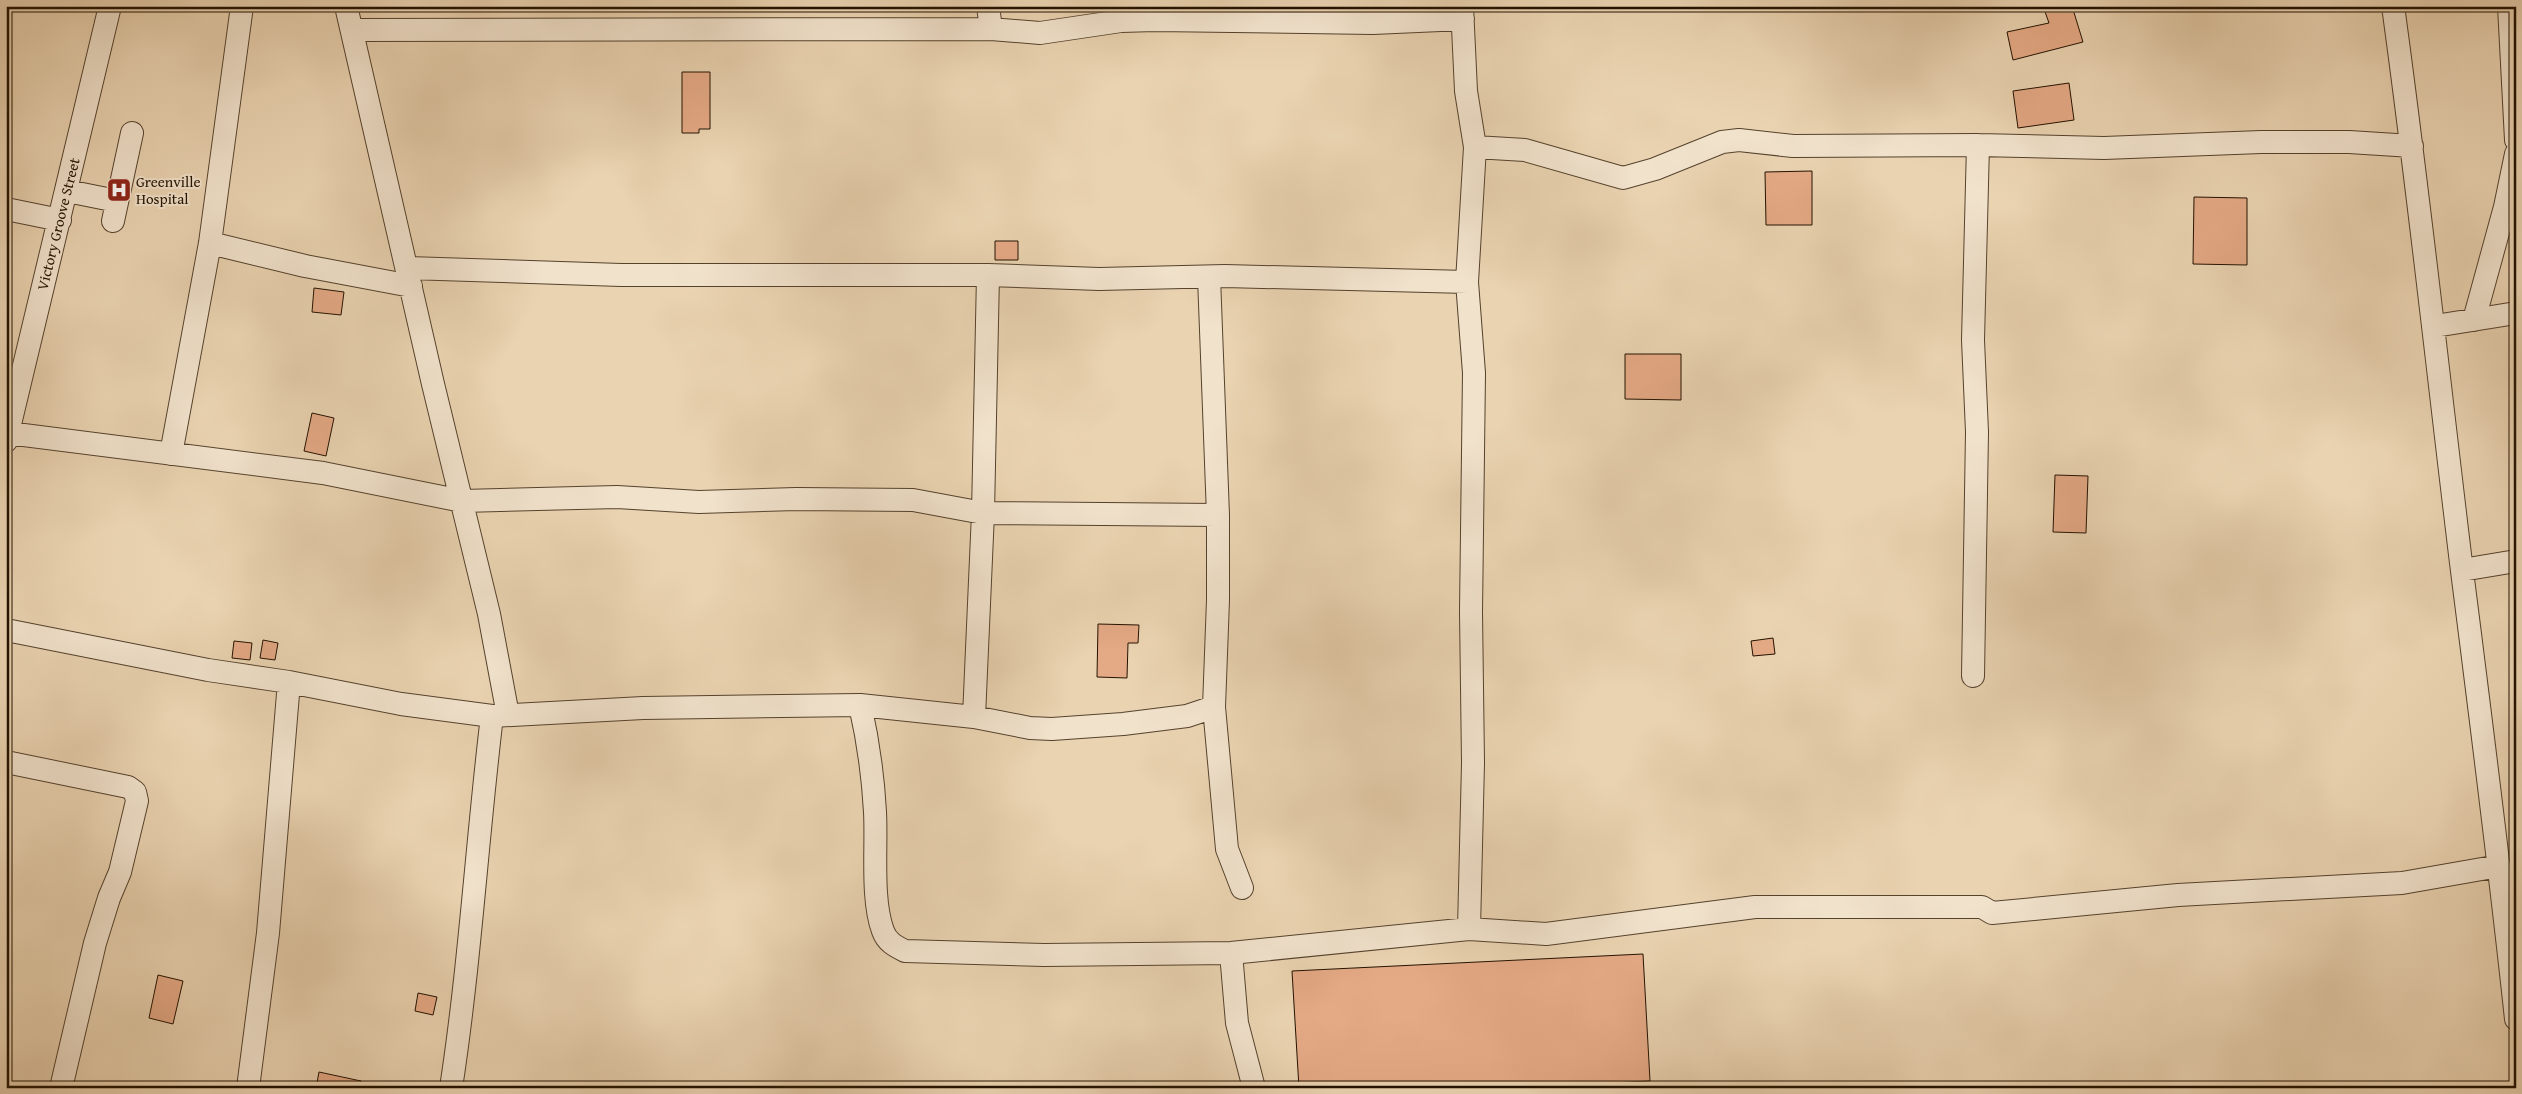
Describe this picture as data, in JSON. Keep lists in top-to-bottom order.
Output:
{
  "streets": {
    "street": ["Victory Groove Street"]
  },
  "places": {
    "hospital": ["Greenville Hospital"]
  }
}
